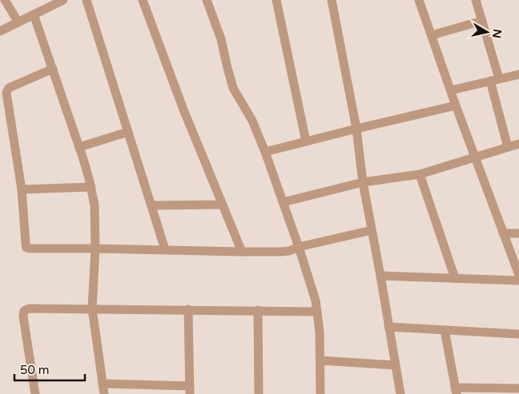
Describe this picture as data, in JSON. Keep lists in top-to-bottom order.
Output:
{
  "scale_bar": "50 m",
  "north": "right"
}
